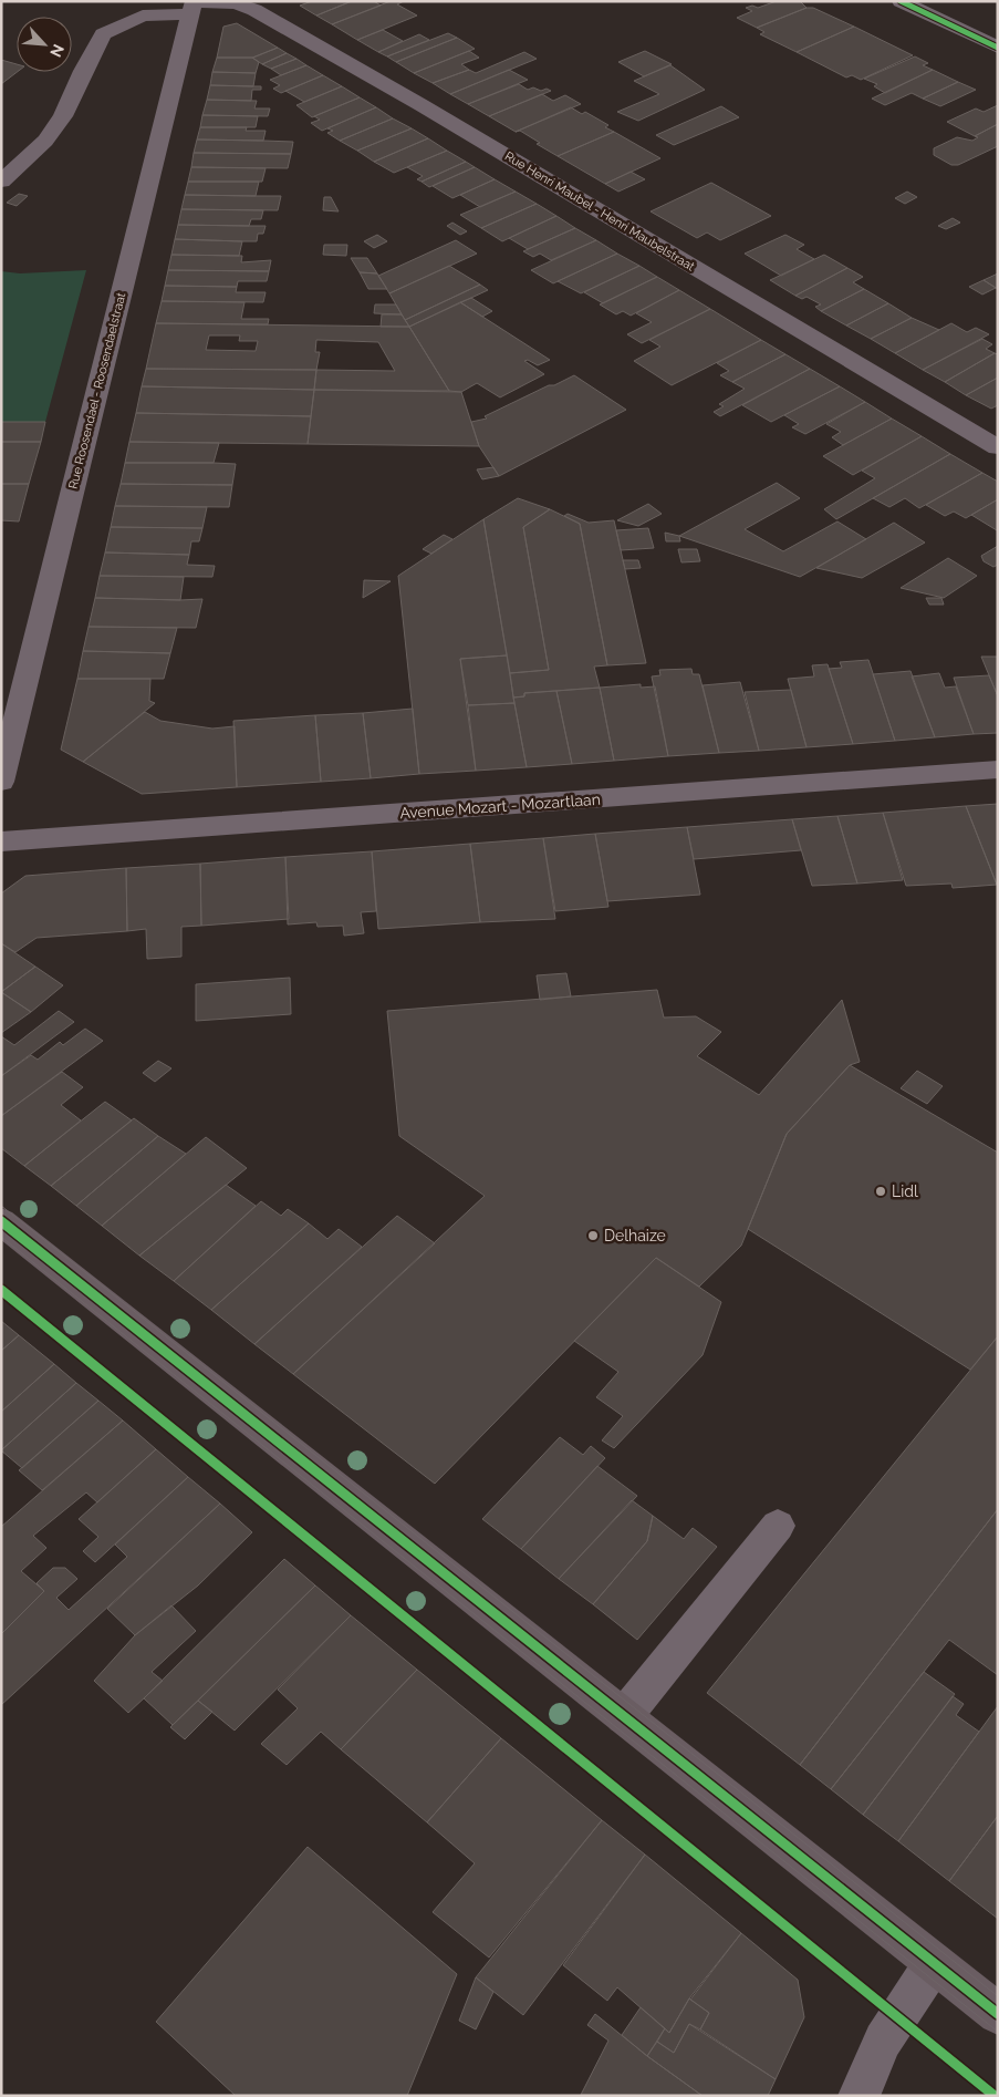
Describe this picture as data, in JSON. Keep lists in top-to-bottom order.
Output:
{
  "streets": {
    "street": ["Rue Henri Maubel - Henri Maubelstraat", "Rue Roosendael - Roosendaelstraat", "Avenue Mozart - Mozartlaan"]
  },
  "crossings": [
    ["Rue Henri Maubel - Henri Maubelstraat", "Rue Roosendael - Roosendaelstraat"]
  ],
  "places": ["Lidl", "Delhaize"],
  "north": "bottom right"
}
